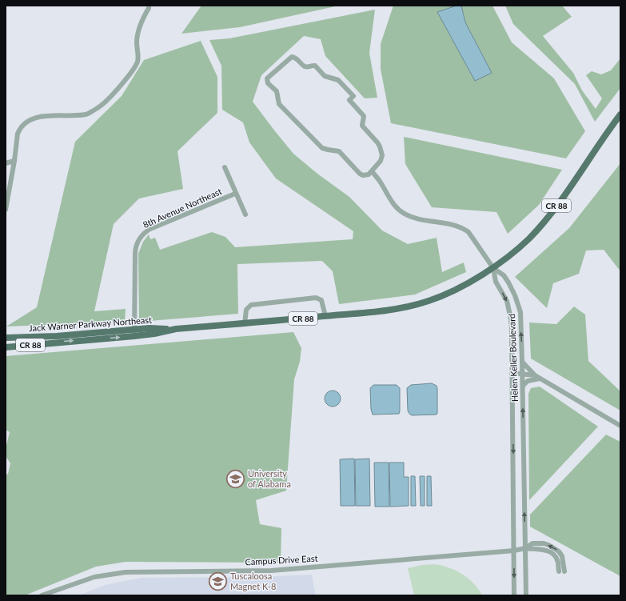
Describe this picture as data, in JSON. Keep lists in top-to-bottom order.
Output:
{
  "streets": {
    "main road": ["CR 88", "Jack Warner Parkway Northeast"],
    "street": ["8th Avenue Northeast", "Helen Keller Boulevard", "Campus Drive East"]
  },
  "crossings": [
    ["8th Avenue Northeast", "Jack Warner Parkway Northeast"],
    ["Jack Warner Parkway Northeast", "Helen Keller Boulevard"],
    ["Helen Keller Boulevard", "Campus Drive East"]
  ],
  "places": {
    "school or university": ["University of Alabama", "Tuscaloosa Magnet K-8"]
  }
}
